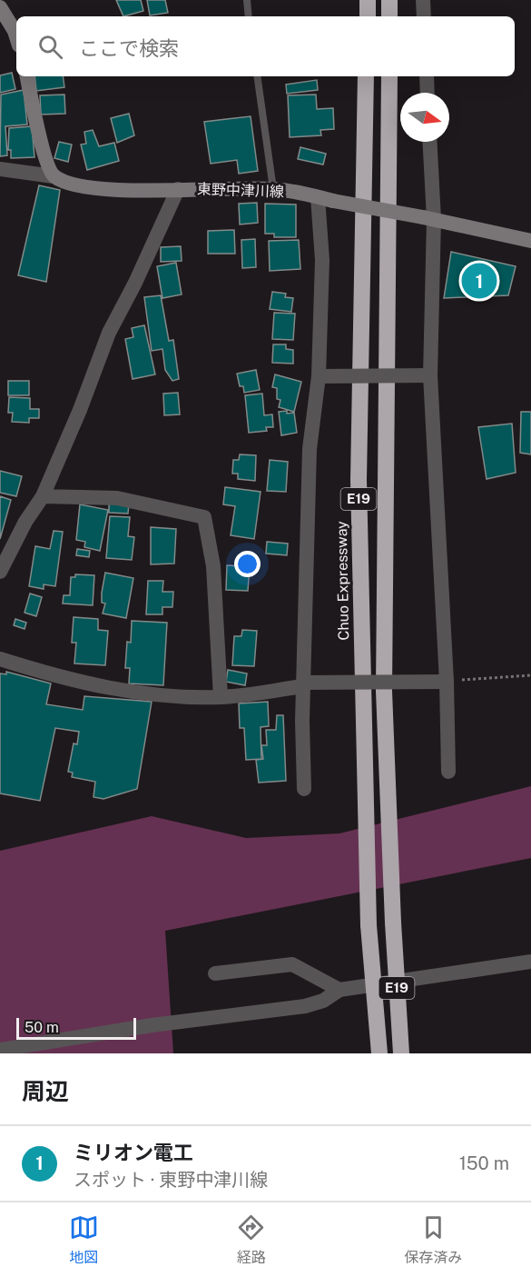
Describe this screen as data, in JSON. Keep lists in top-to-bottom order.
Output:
{
  "streets": {
    "highway": ["E19", "Chuo Expressway"],
    "main road": ["東野中津川線"]
  },
  "scale_bar": "50 m",
  "north": "right",
  "page": {
    "search": "ここで検索",
    "pins": "1",
    "scale": "50 m",
    "heading": "周辺",
    "list": [
      {
        "mark": "1",
        "name": "ミリオン電工",
        "note": "スポット · 東野中津川線",
        "value": "150 m"
      }
    ],
    "nav": ["地図", "経路", "保存済み"]
  }
}
